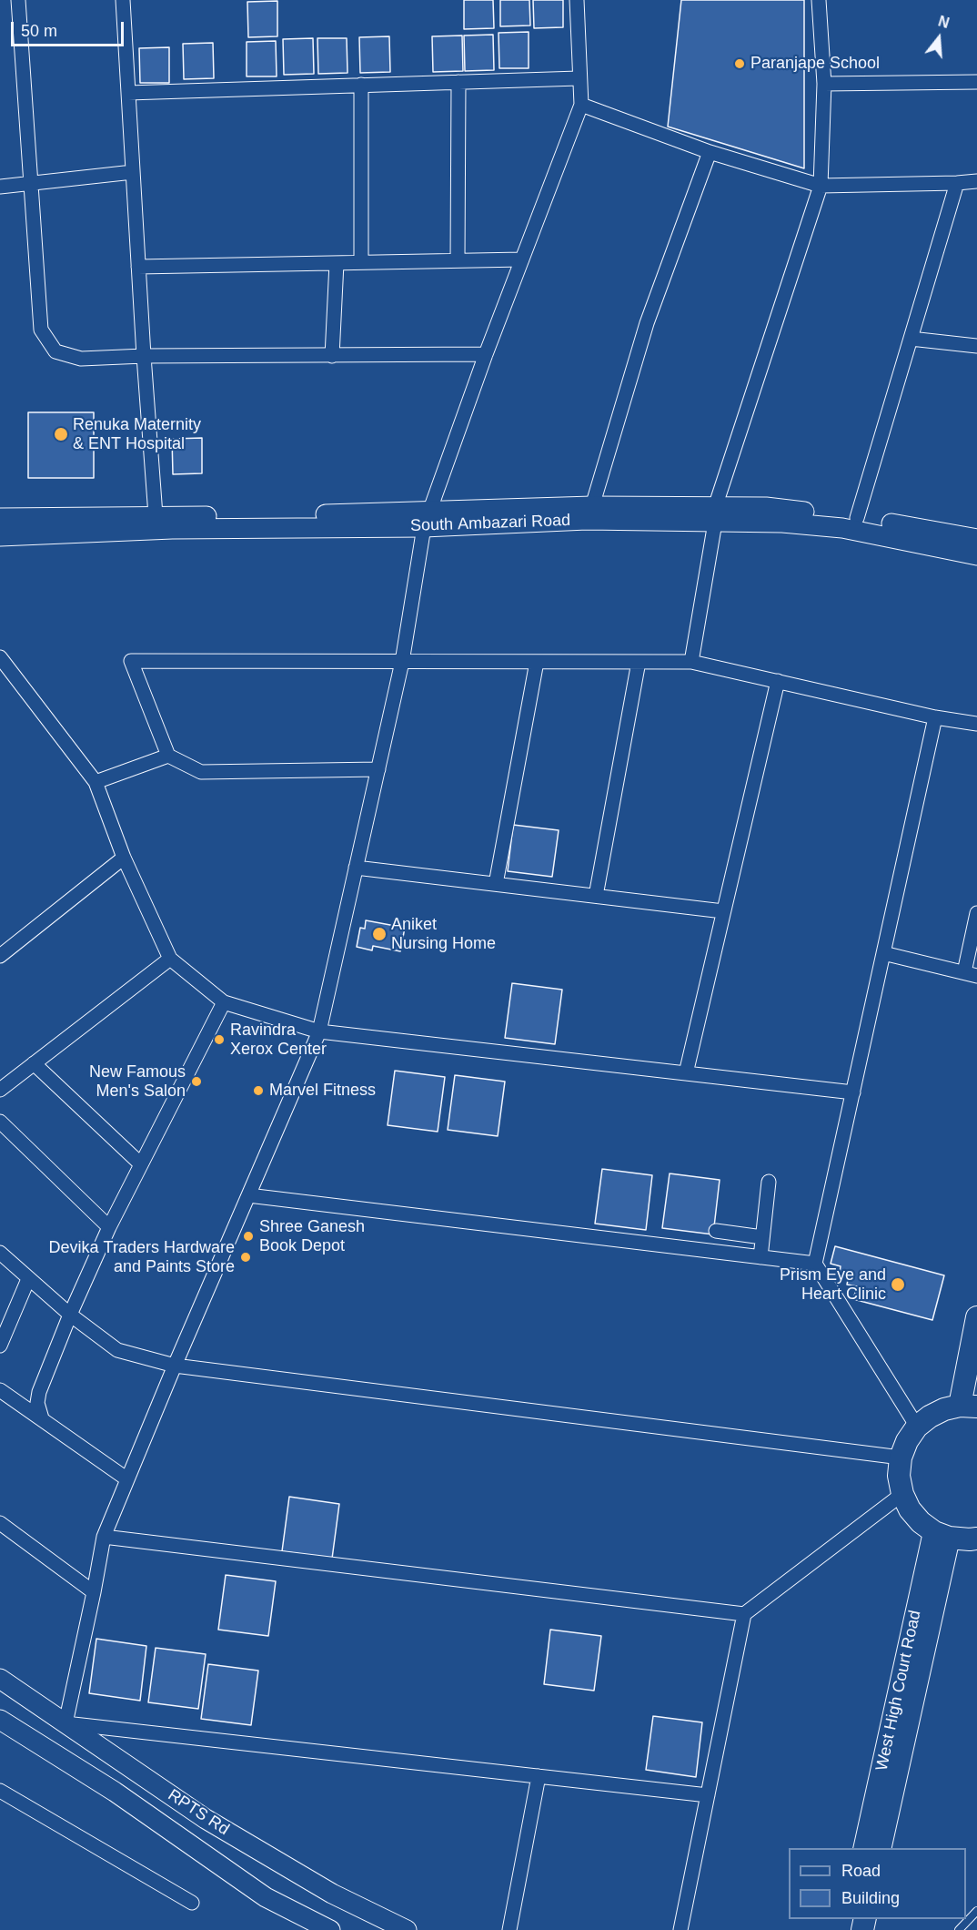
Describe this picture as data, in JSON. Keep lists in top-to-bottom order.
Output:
{
  "streets": {
    "main road": ["South Ambazari Road", "West High Court Road", "RPTS Rd"]
  },
  "places": [
    "Paranjape School",
    "Renuka Maternity & ENT Hospital",
    "Aniket Nursing Home",
    "Ravindra Xerox Center",
    "New Famous Men's Salon",
    "Marvel Fitness",
    "Shree Ganesh Book Depot",
    "Devika Traders Hardware and Paints Store",
    "Prism Eye and Heart Clinic"
  ],
  "legend": ["Road", "Building"],
  "scale_bar": "50 m",
  "north": "top"
}
